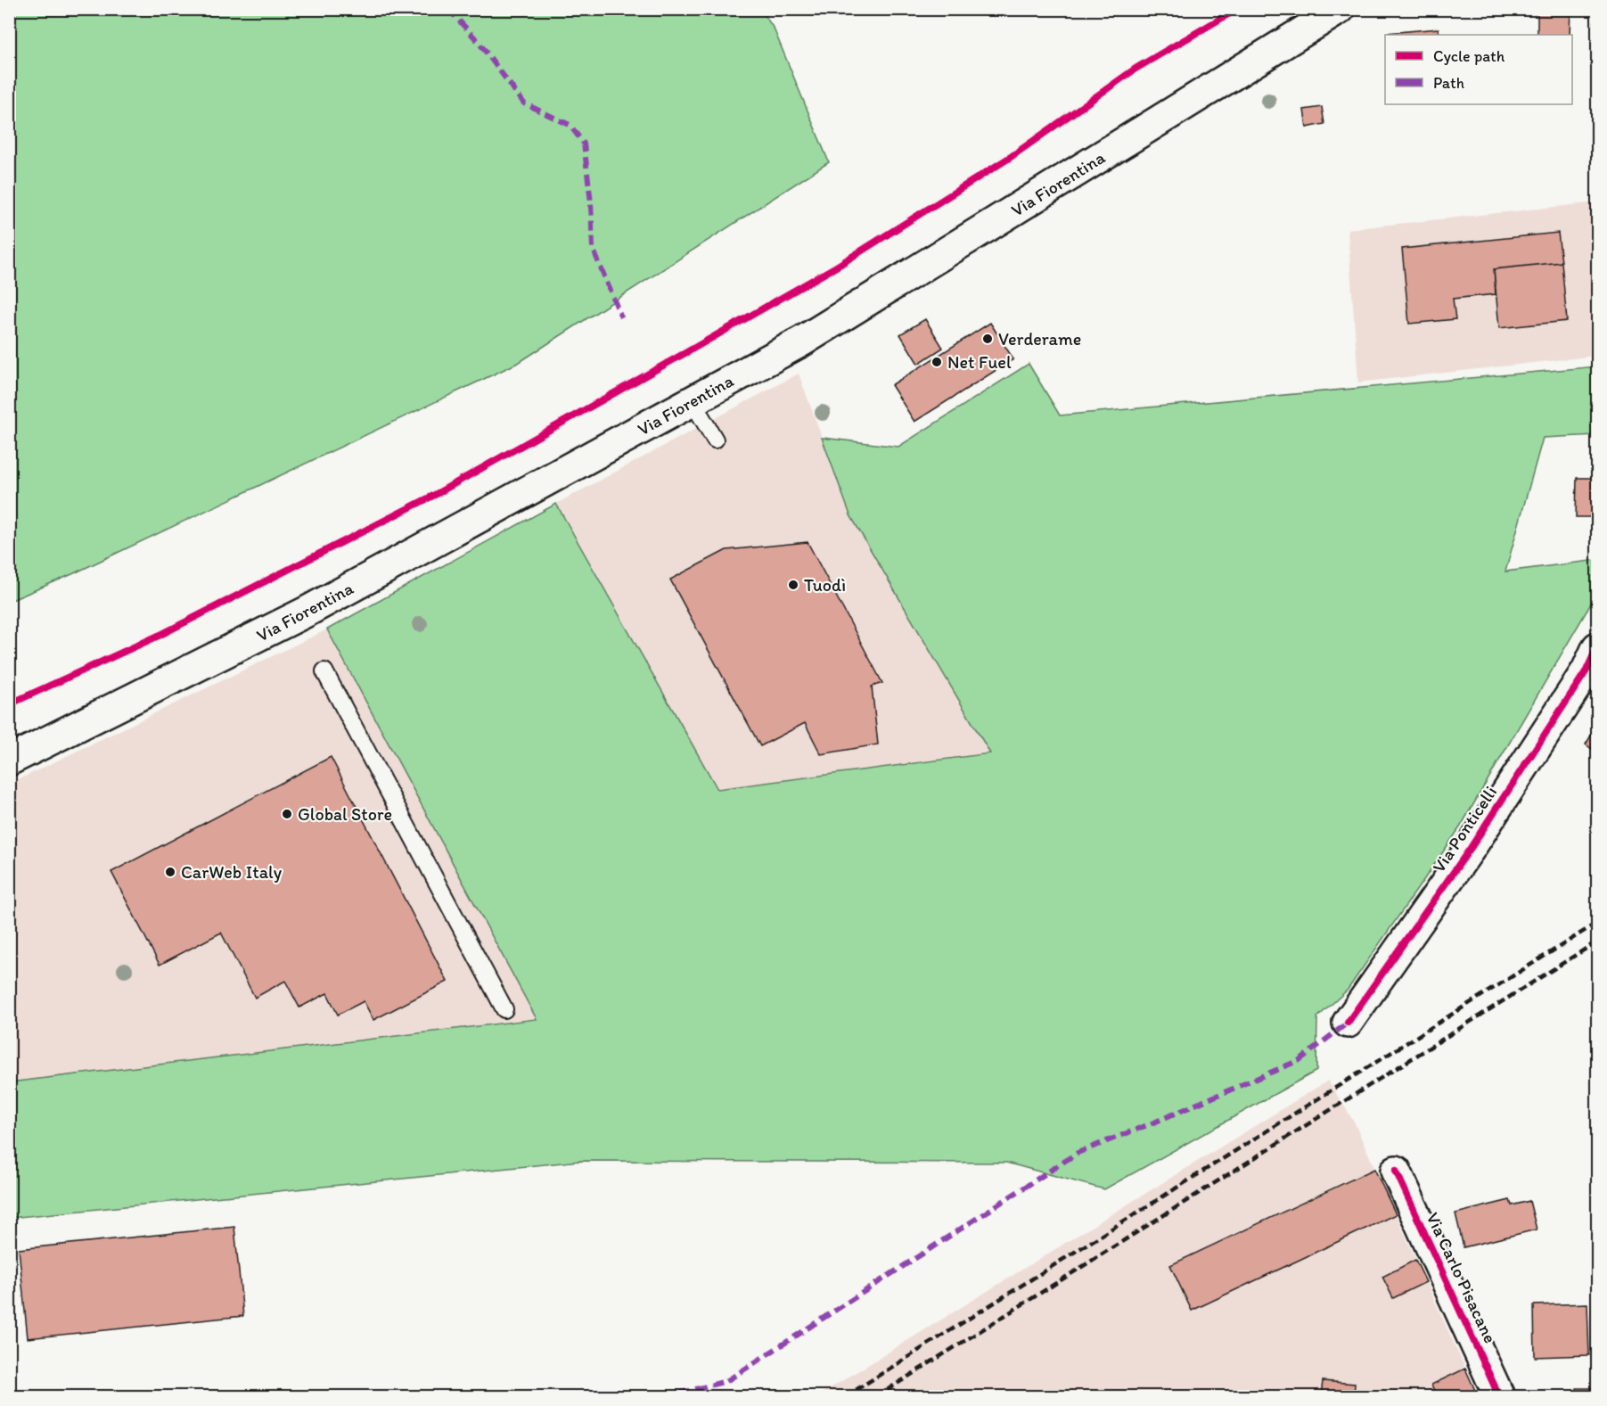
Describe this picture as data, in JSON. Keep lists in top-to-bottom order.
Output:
{
  "streets": {
    "main road": ["Via Fiorentina", "Via Ponticelli", "Via Carlo Pisacane"]
  },
  "places": [
    "Verderame",
    "Net Fuel",
    "Tuodì",
    "Global Store",
    "CarWeb Italy"
  ],
  "legend": ["Cycle path", "Path"]
}
